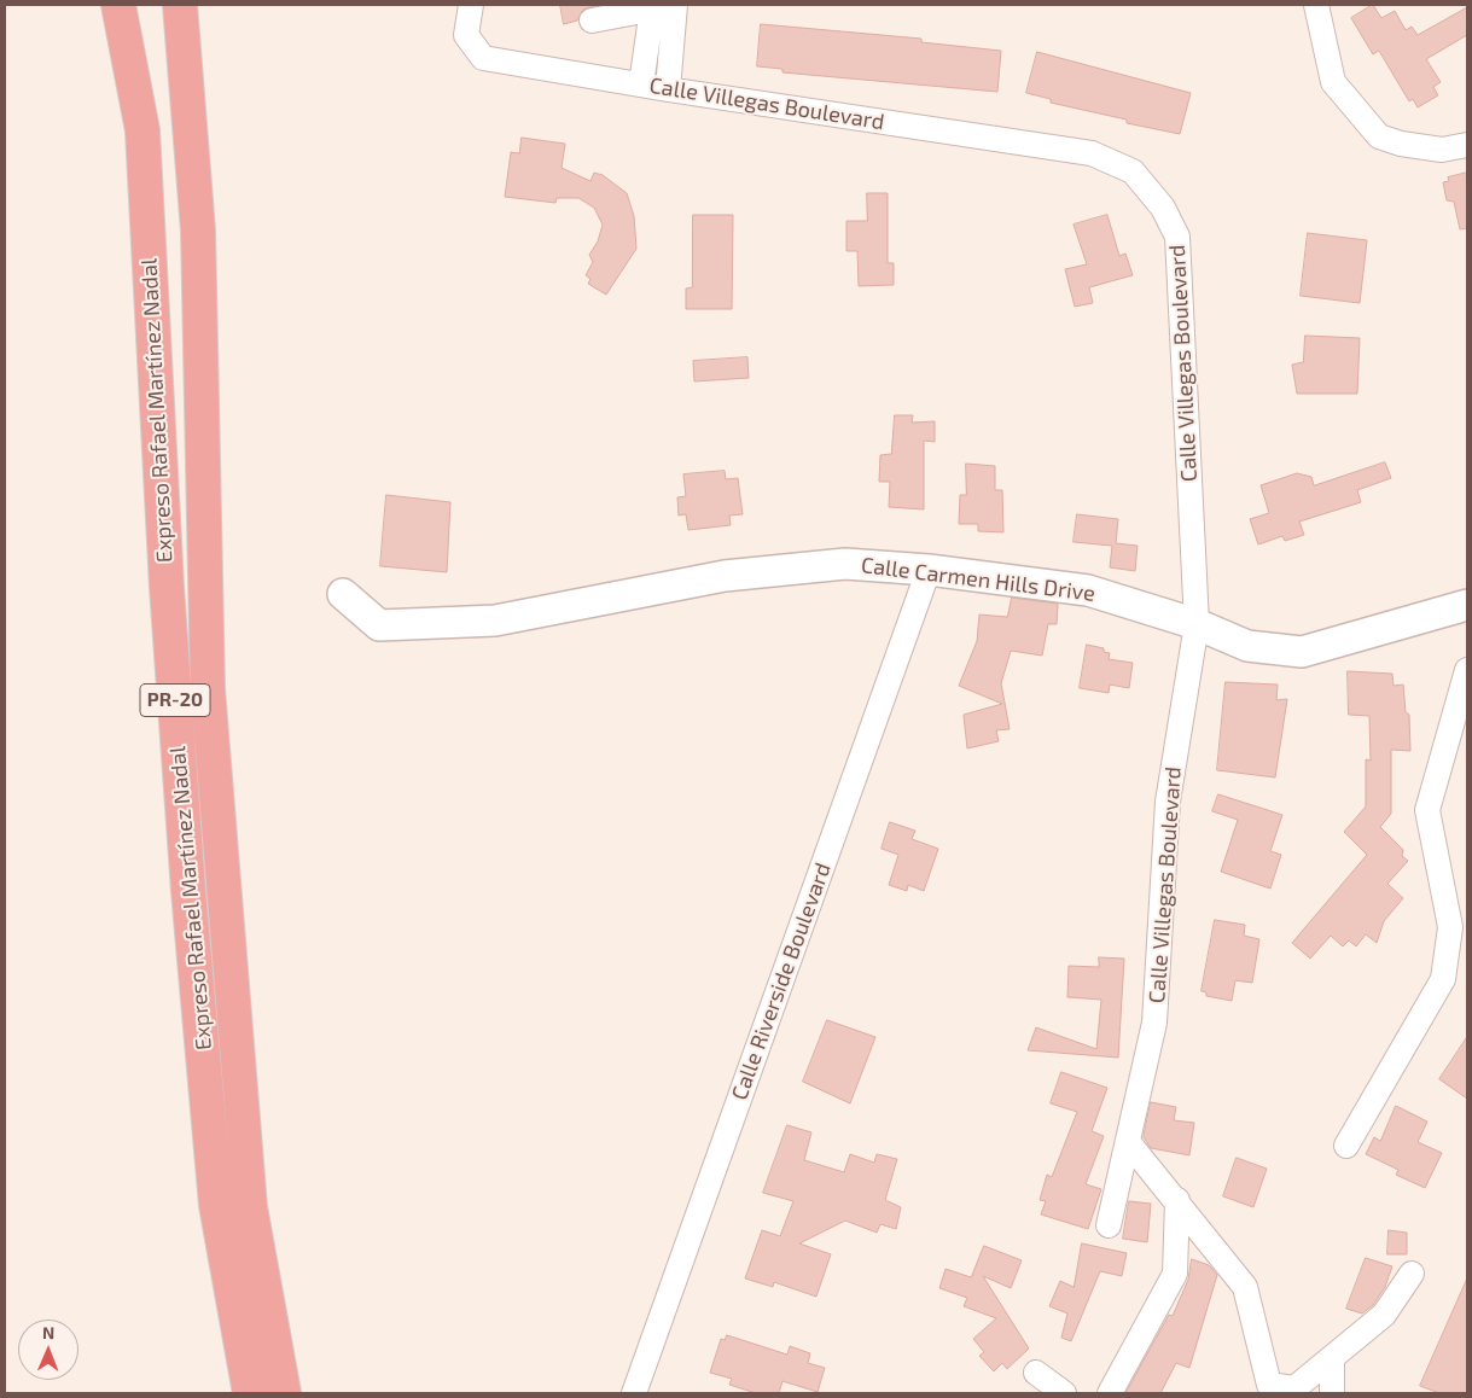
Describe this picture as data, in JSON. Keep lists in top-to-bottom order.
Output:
{
  "streets": {
    "highway": ["Expreso Rafael Martínez Nadal", "PR-20"],
    "street": ["Calle Villegas Boulevard", "Calle Carmen Hills Drive", "Calle Riverside Boulevard"]
  },
  "crossings": [
    ["Calle Villegas Boulevard", "Calle Carmen Hills Drive"],
    ["Calle Carmen Hills Drive", "Calle Riverside Boulevard"]
  ],
  "north": "top"
}
